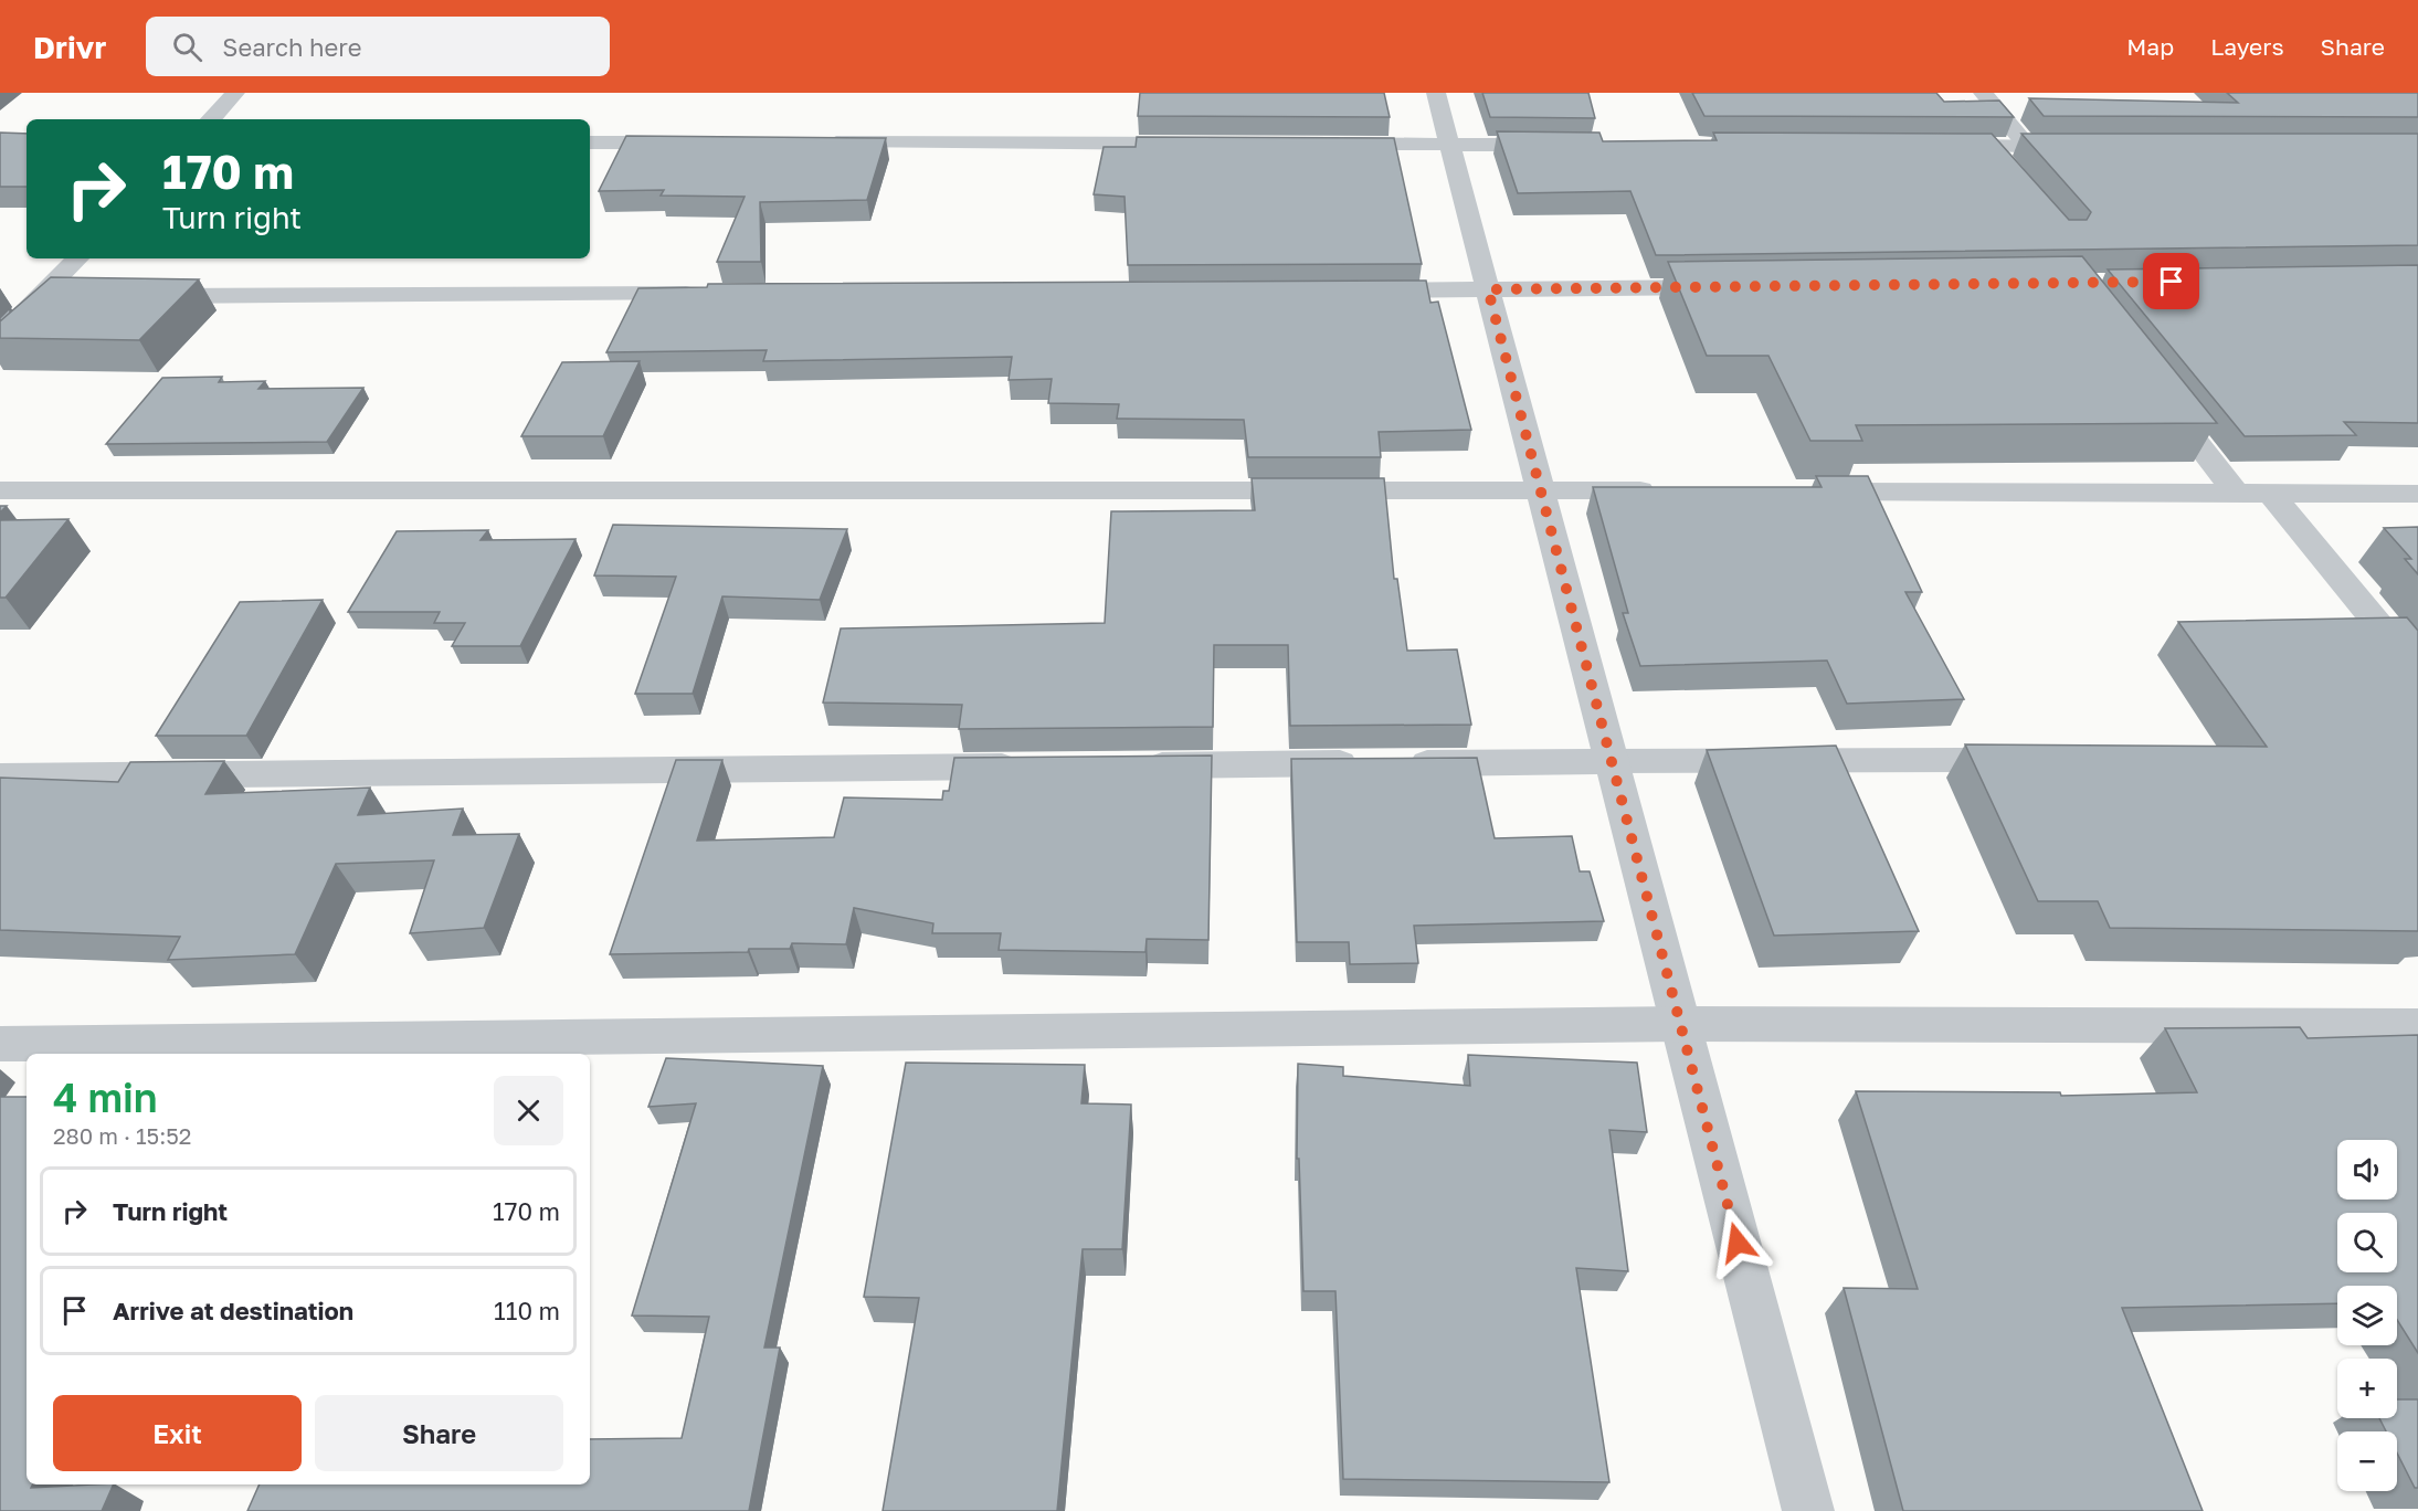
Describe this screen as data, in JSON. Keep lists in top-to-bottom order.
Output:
{
  "page": {
    "header": "Drivr",
    "search": "Search here",
    "nav": ["Map", "Layers", "Share"],
    "turn": ["170 m", "Turn right"],
    "heading": ["4 min", "280 m · 15:52"],
    "map_buttons": ["+", "−"],
    "list": [
      {
        "name": "Turn right",
        "value": "170 m"
      },
      {
        "name": "Arrive at destination",
        "value": "110 m"
      }
    ],
    "buttons": ["Exit", "Share"]
  }
}
